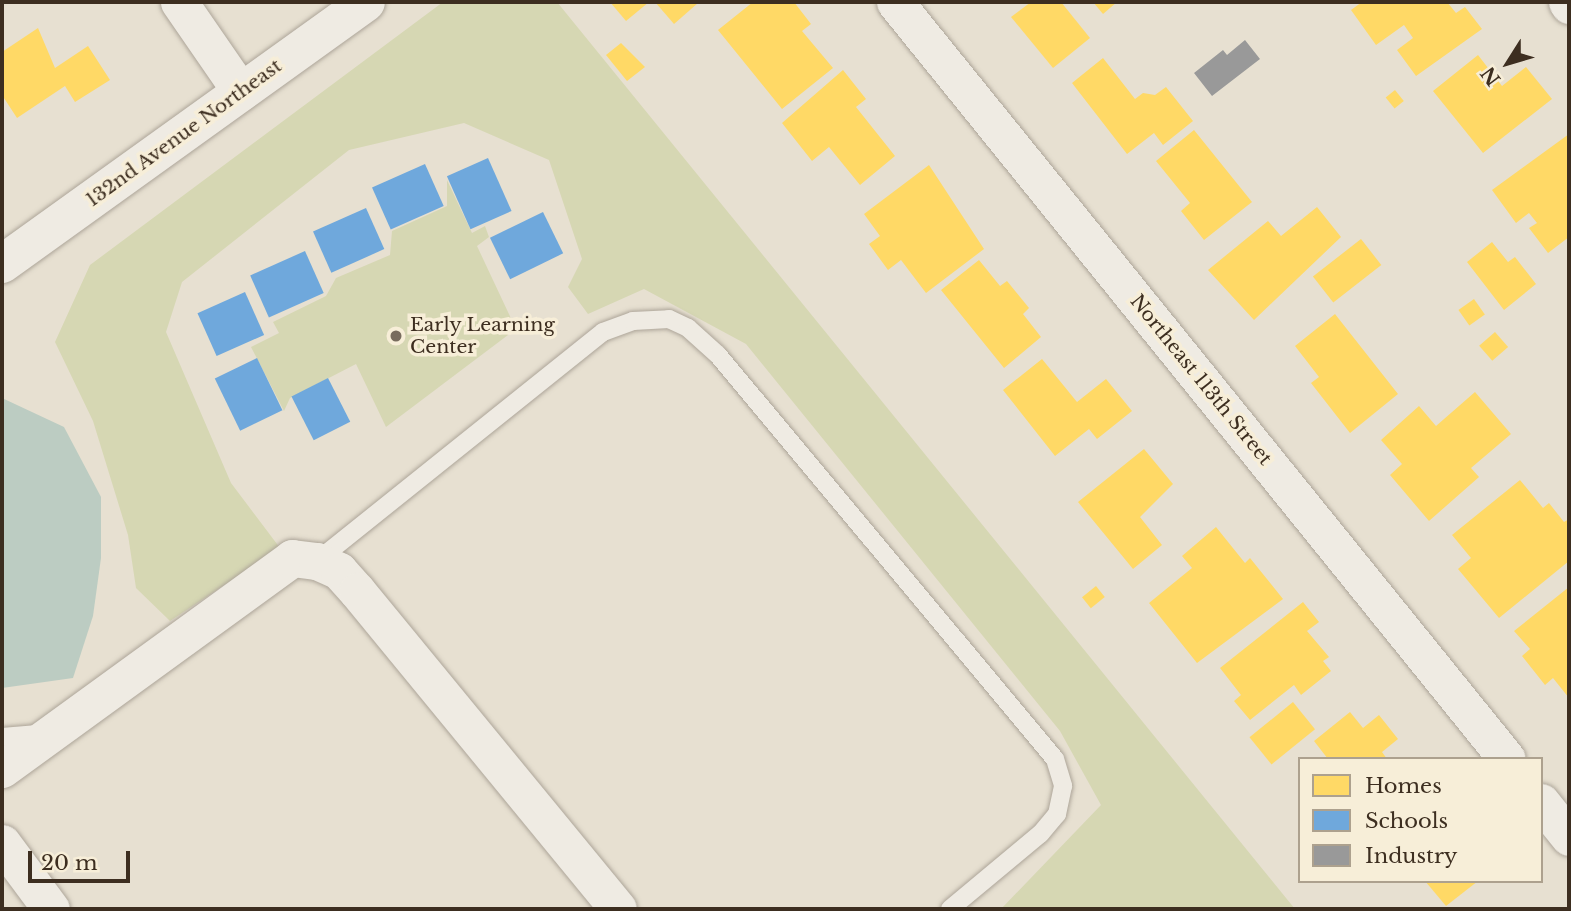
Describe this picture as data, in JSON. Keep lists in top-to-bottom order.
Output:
{
  "streets": {
    "street": ["132nd Avenue Northeast", "Northeast 113th Street"]
  },
  "places": ["Early Learning Center"],
  "legend": ["Homes", "Schools", "Industry"],
  "scale_bar": "20 m",
  "north": "bottom left"
}
